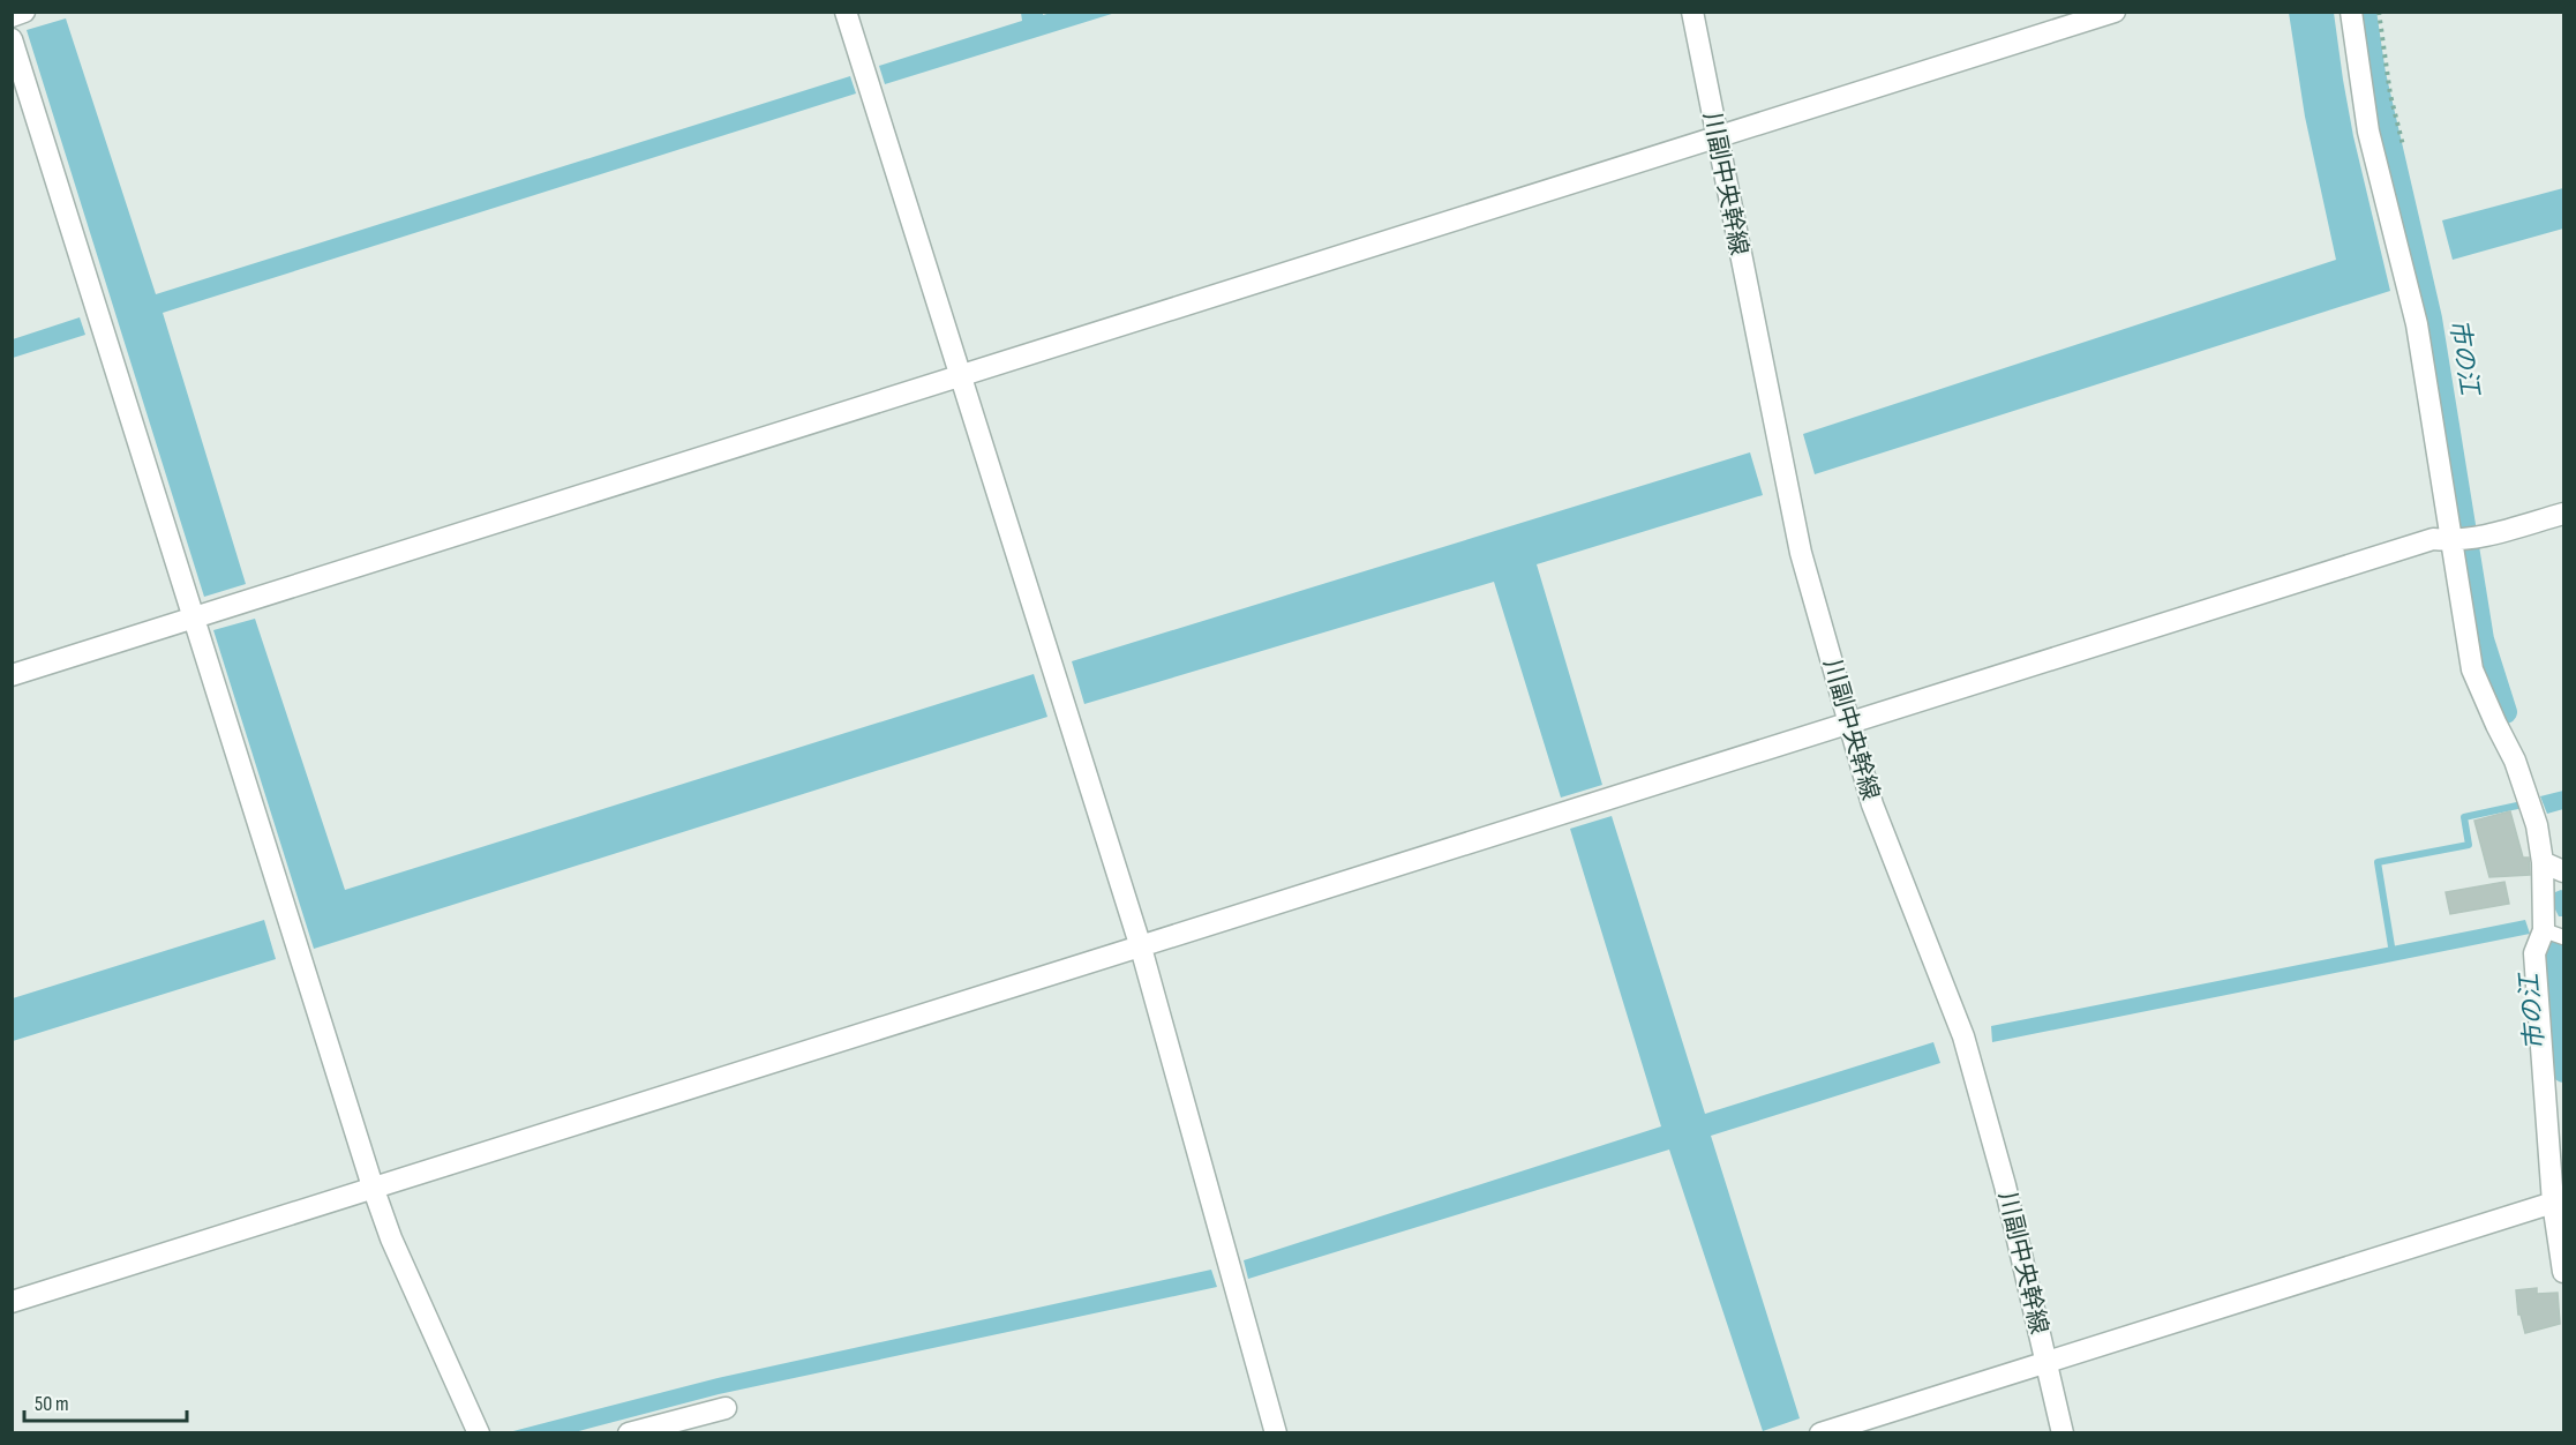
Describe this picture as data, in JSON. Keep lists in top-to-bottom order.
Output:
{
  "streets": {
    "street": ["川副中央幹線"]
  },
  "water": ["市の江"],
  "scale_bar": "50 m"
}
